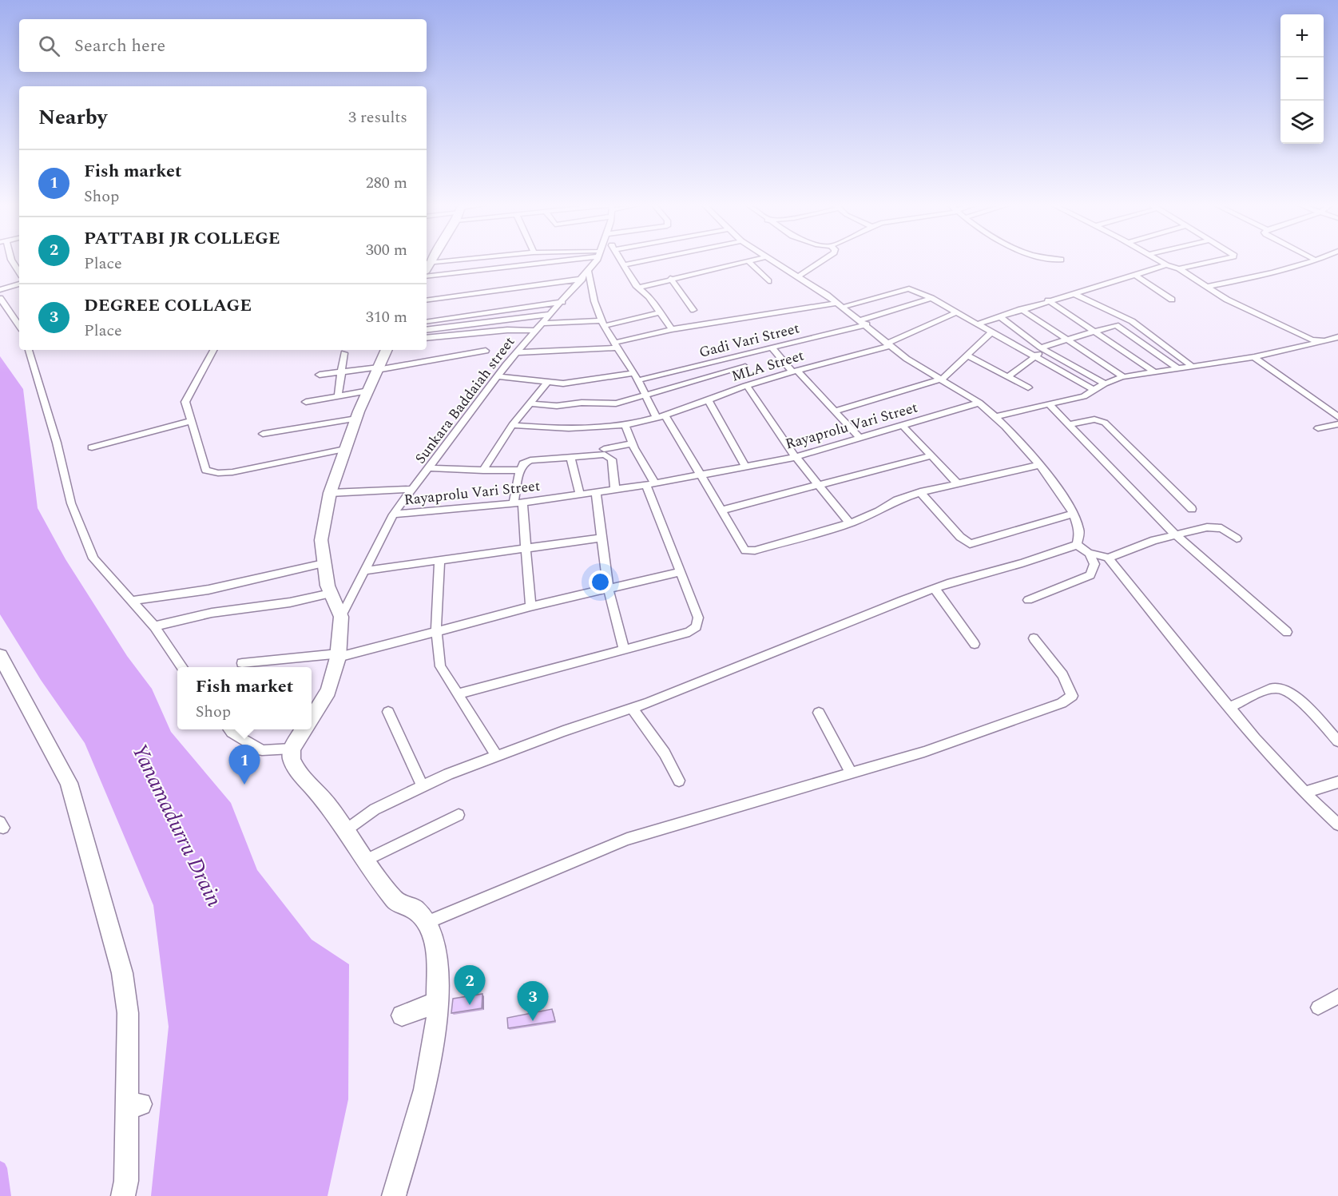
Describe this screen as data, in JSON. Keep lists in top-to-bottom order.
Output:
{
  "streets": {
    "street": [
      "Gadi Vari Street",
      "MLA Street",
      "Sunkara Baddaiah street",
      "Rayaprolu Vari Street"
    ]
  },
  "crossings": [
    ["Sunkara Baddaiah street", "Rayaprolu Vari Street"]
  ],
  "water": ["Yanamadurru Drain"],
  "page": {
    "map_buttons": ["+", "−"],
    "search": "Search here",
    "heading": ["Nearby", "3 results"],
    "list": [
      {
        "mark": "1",
        "name": "Fish market",
        "note": "Shop",
        "value": "280 m"
      },
      {
        "mark": "2",
        "name": "PATTABI JR COLLEGE",
        "note": "Place",
        "value": "300 m"
      },
      {
        "mark": "3",
        "name": "DEGREE COLLAGE",
        "note": "Place",
        "value": "310 m"
      }
    ],
    "popup": ["Fish market", "Shop"],
    "pins": ["1", "2", "3"]
  }
}
